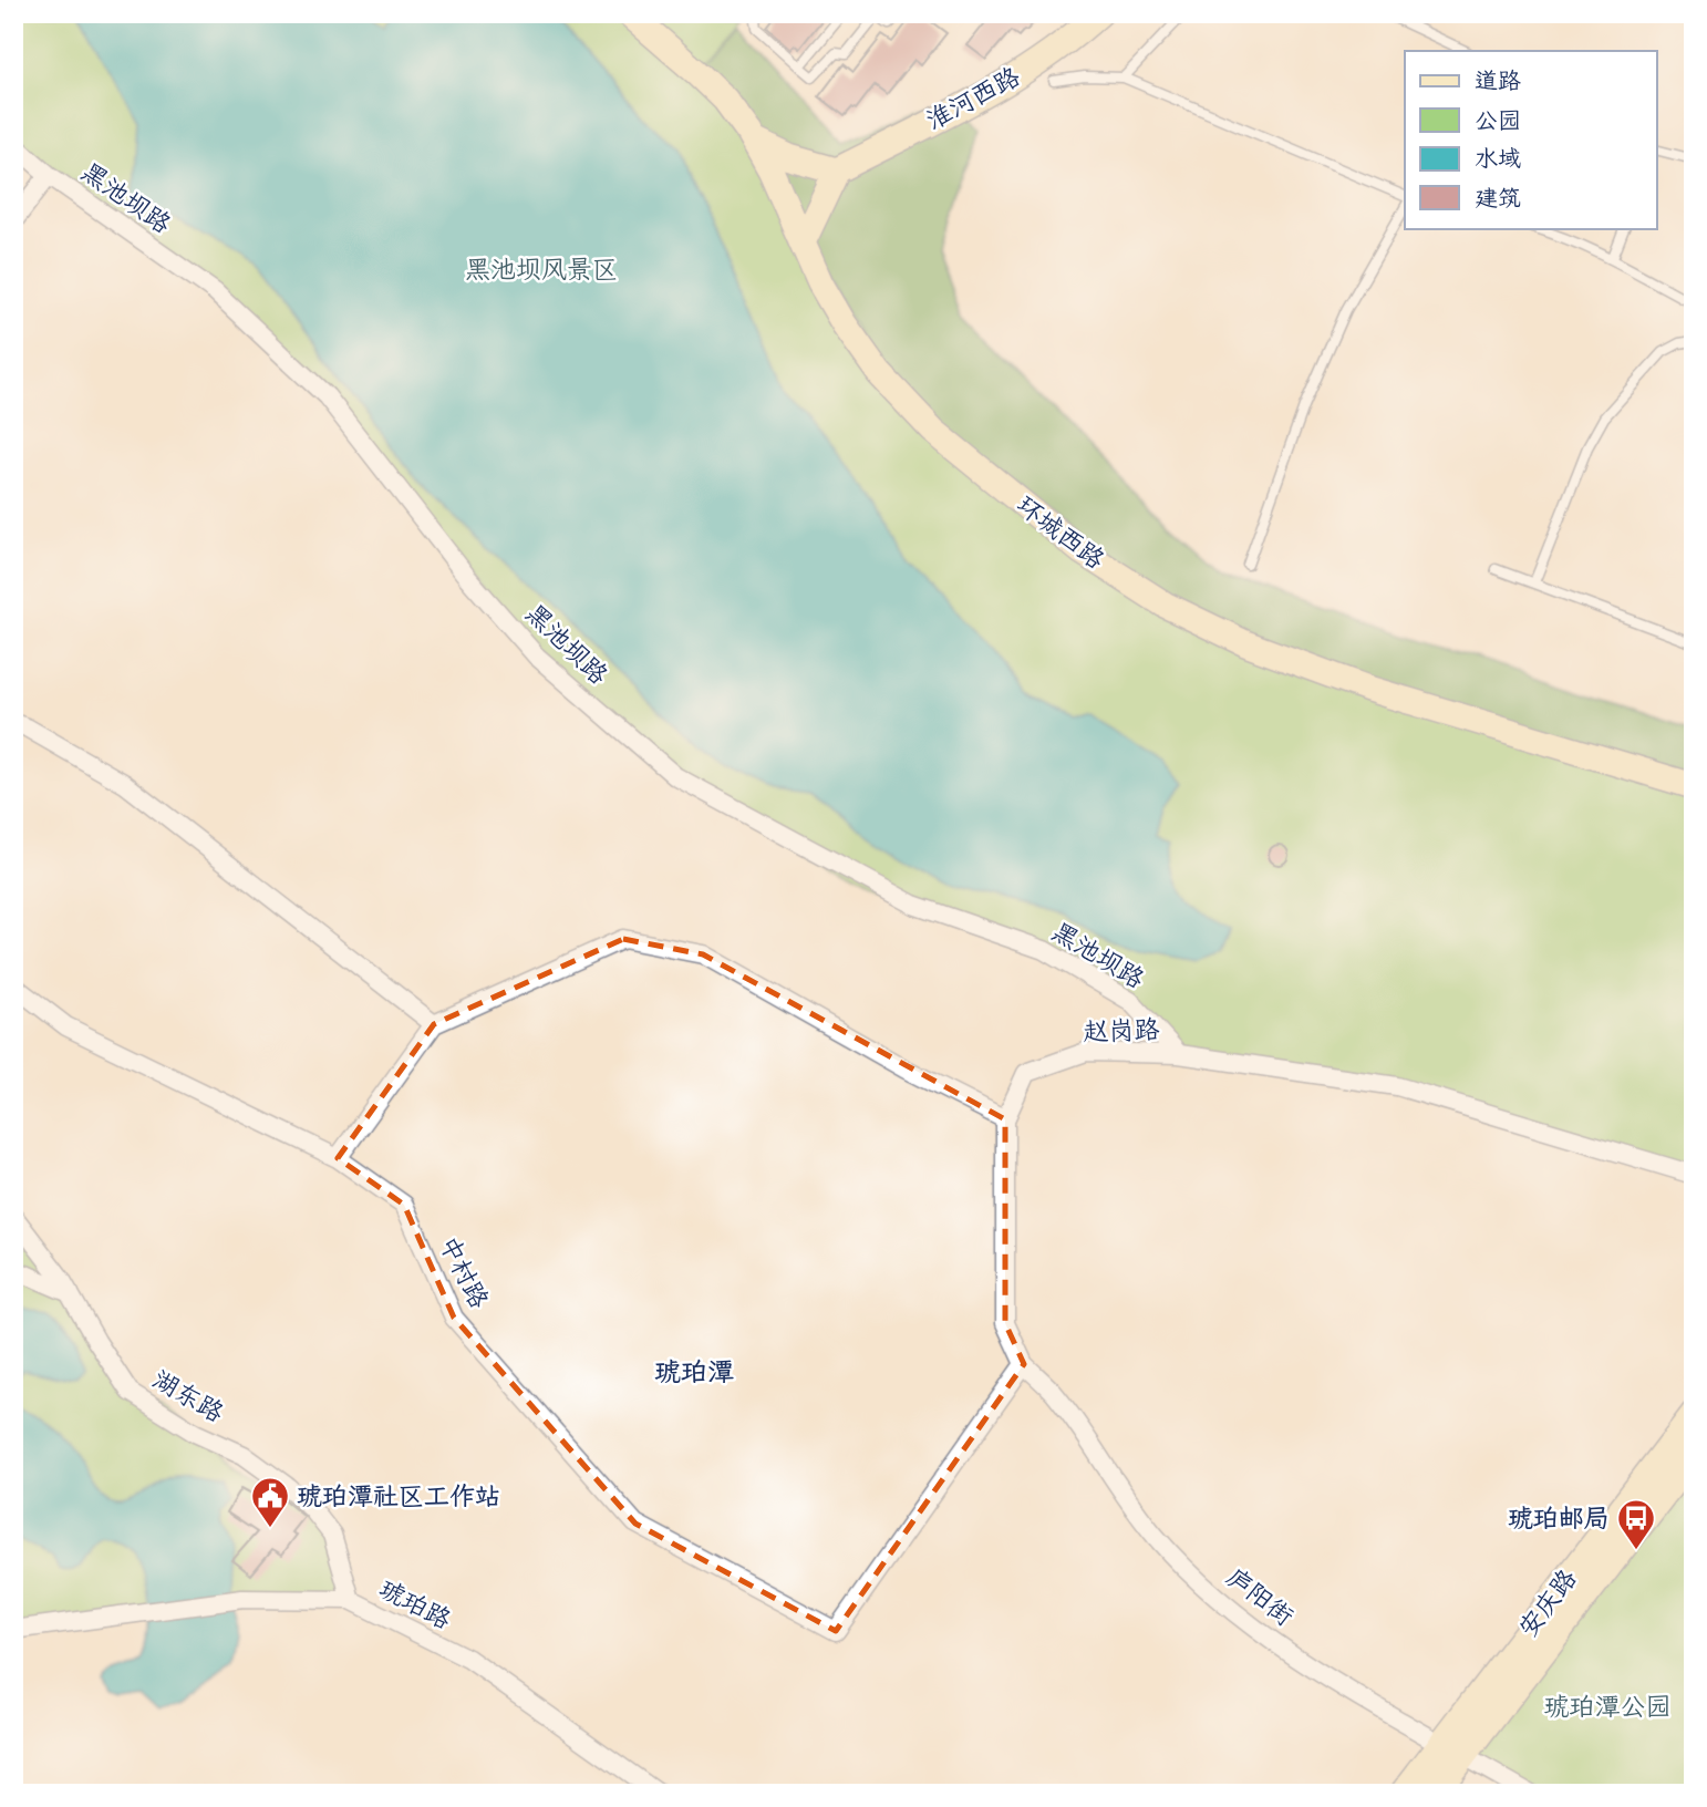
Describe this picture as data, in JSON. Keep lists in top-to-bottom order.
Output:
{
  "streets": {
    "street": [
      "淮河西路",
      "黑池坝路",
      "环城西路",
      "赵岗路",
      "中村路",
      "湖东路",
      "庐阳街",
      "安庆路",
      "琥珀路"
    ]
  },
  "crossings": [
    ["黑池坝路", "赵岗路"],
    ["赵岗路", "中村路"],
    ["赵岗路", "庐阳街"],
    ["中村路", "庐阳街"],
    ["湖东路", "琥珀路"],
    ["庐阳街", "安庆路"]
  ],
  "districts": ["琥珀潭"],
  "parks": ["黑池坝风景区", "琥珀潭公园"],
  "places": {
    "public building": ["琥珀潭社区工作站"],
    "bus stop": ["琥珀邮局"]
  },
  "legend": [
    "道路",
    "公园",
    "水域",
    "建筑"
  ]
}
